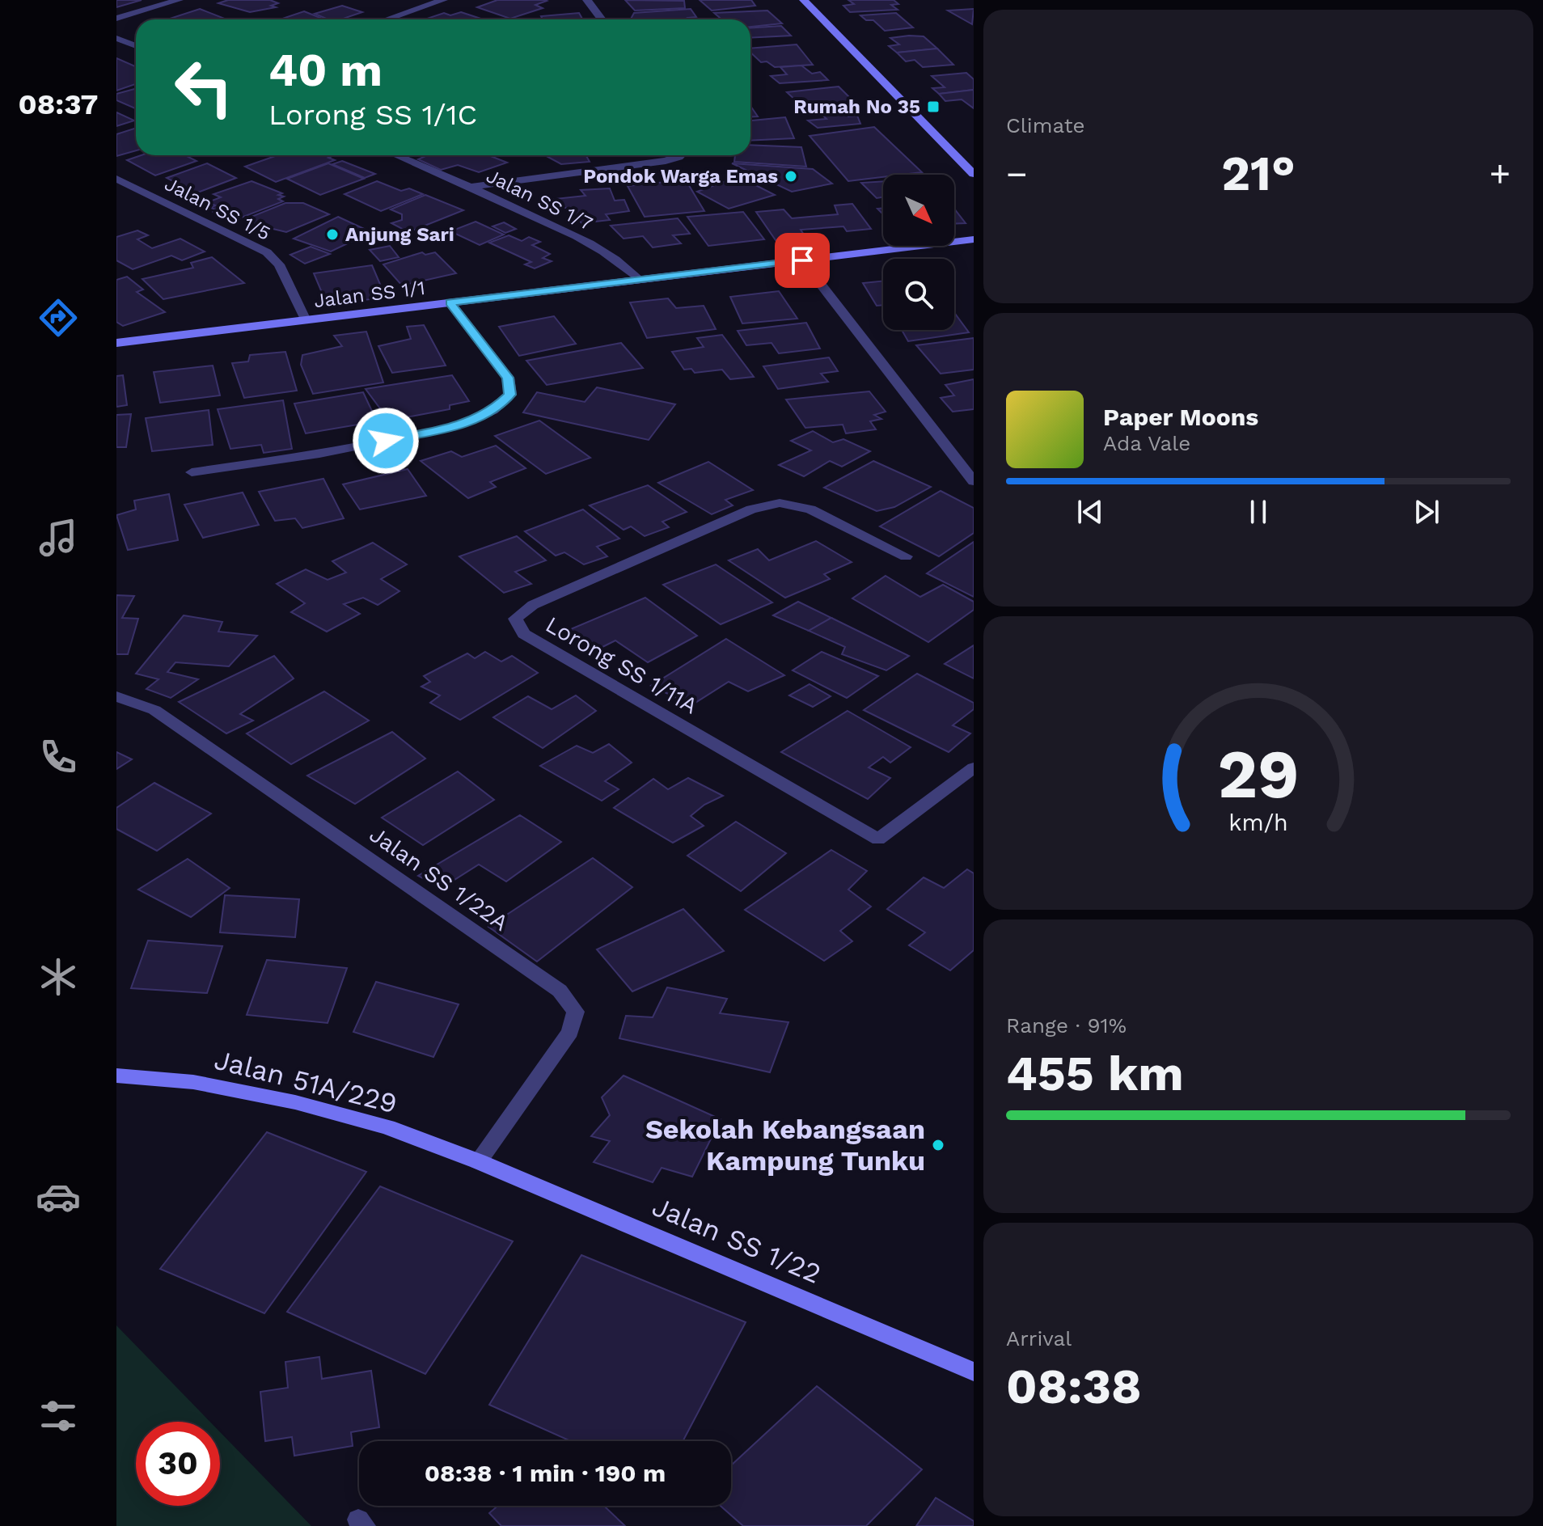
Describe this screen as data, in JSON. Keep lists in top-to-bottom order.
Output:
{
  "streets": {
    "street": [
      "Jalan SS 1/7",
      "Jalan SS 1/5",
      "Jalan SS 1/1",
      "Lorong SS 1/11A",
      "Jalan SS 1/22A",
      "Jalan 51A/229",
      "Jalan SS 1/22"
    ]
  },
  "crossings": [
    ["Jalan SS 1/7", "Jalan SS 1/1"],
    ["Jalan SS 1/5", "Jalan SS 1/1"],
    ["Jalan SS 1/22A", "Jalan 51A/229"],
    ["Jalan SS 1/22A", "Jalan SS 1/22"],
    ["Jalan 51A/229", "Jalan SS 1/22"]
  ],
  "places": {
    "transit": ["Rumah No 35"],
    "other": ["Pondok Warga Emas", "Anjung Sari", "Sekolah Kebangsaan Kampung Tunku"]
  },
  "north": "bottom right",
  "page": {
    "tabs": "08:37",
    "tile": [
      "Climate",
      ["Range · 91%", "455 km"],
      ["Arrival", "08:38"]
    ],
    "turn": ["40 m", "Lorong SS 1/1C"],
    "heat": ["−", "21°", "+"],
    "song": ["Paper Moons", "Ada Vale"],
    "limit": "30",
    "trip": "08:38 · 1 min · 190 m",
    "gauge": ["29", "km/h"]
  }
}
